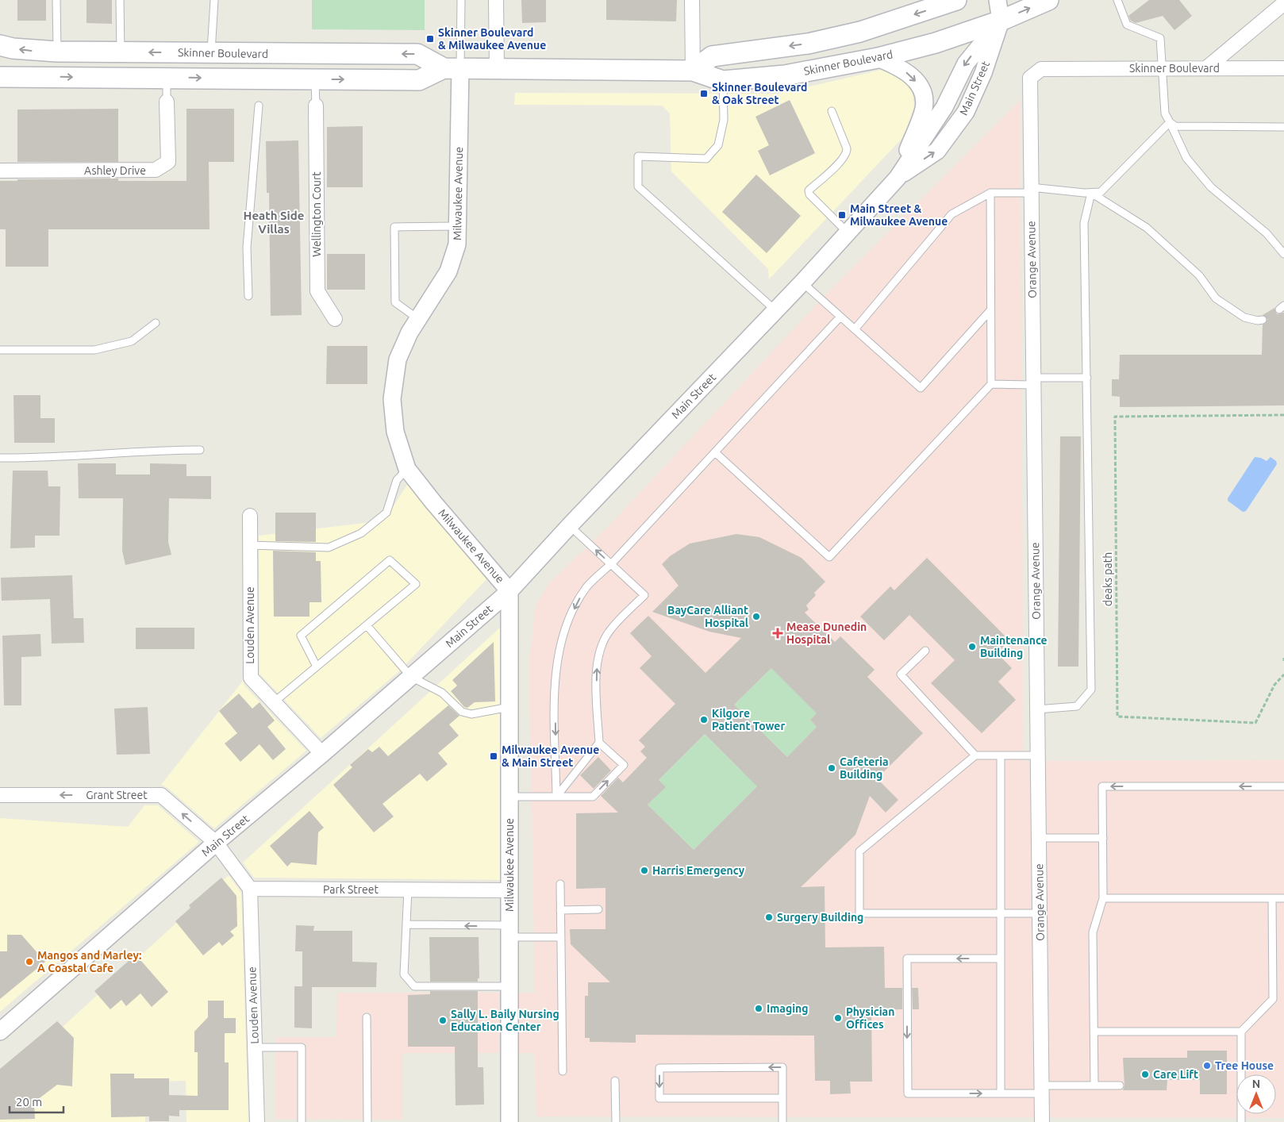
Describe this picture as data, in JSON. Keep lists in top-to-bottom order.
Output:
{
  "streets": {
    "main road": ["Skinner Boulevard", "Main Street"],
    "street": [
      "Ashley Drive",
      "Milwaukee Avenue",
      "Wellington Court",
      "Orange Avenue",
      "Louden Avenue",
      "Grant Street",
      "Park Street"
    ],
    "path": ["deaks path"]
  },
  "crossings": [
    ["Skinner Boulevard", "Main Street"],
    ["Skinner Boulevard", "Milwaukee Avenue"],
    ["Skinner Boulevard", "Orange Avenue"],
    ["Main Street", "Milwaukee Avenue"],
    ["Main Street", "Louden Avenue"],
    ["Main Street", "Grant Street"],
    ["Milwaukee Avenue", "Park Street"],
    ["Louden Avenue", "Park Street"]
  ],
  "one_way": ["Grant Street"],
  "districts": ["Heath Side Villas"],
  "places": {
    "transit": [
      "Skinner Boulevard & Milwaukee Avenue",
      "Skinner Boulevard & Oak Street",
      "Main Street & Milwaukee Avenue",
      "Milwaukee Avenue & Main Street"
    ],
    "other": [
      "BayCare Alliant Hospital",
      "Maintenance Building",
      "Kilgore Patient Tower",
      "Cafeteria Building",
      "Harris Emergency",
      "Surgery Building",
      "Mangos and Marley: A Coastal Cafe",
      "Imaging",
      "Physician Offices",
      "Sally L. Baily Nursing Education Center",
      "Tree House",
      "Care Lift"
    ],
    "health": ["Mease Dunedin Hospital"]
  },
  "scale_bar": "20 m",
  "north": "top"
}
